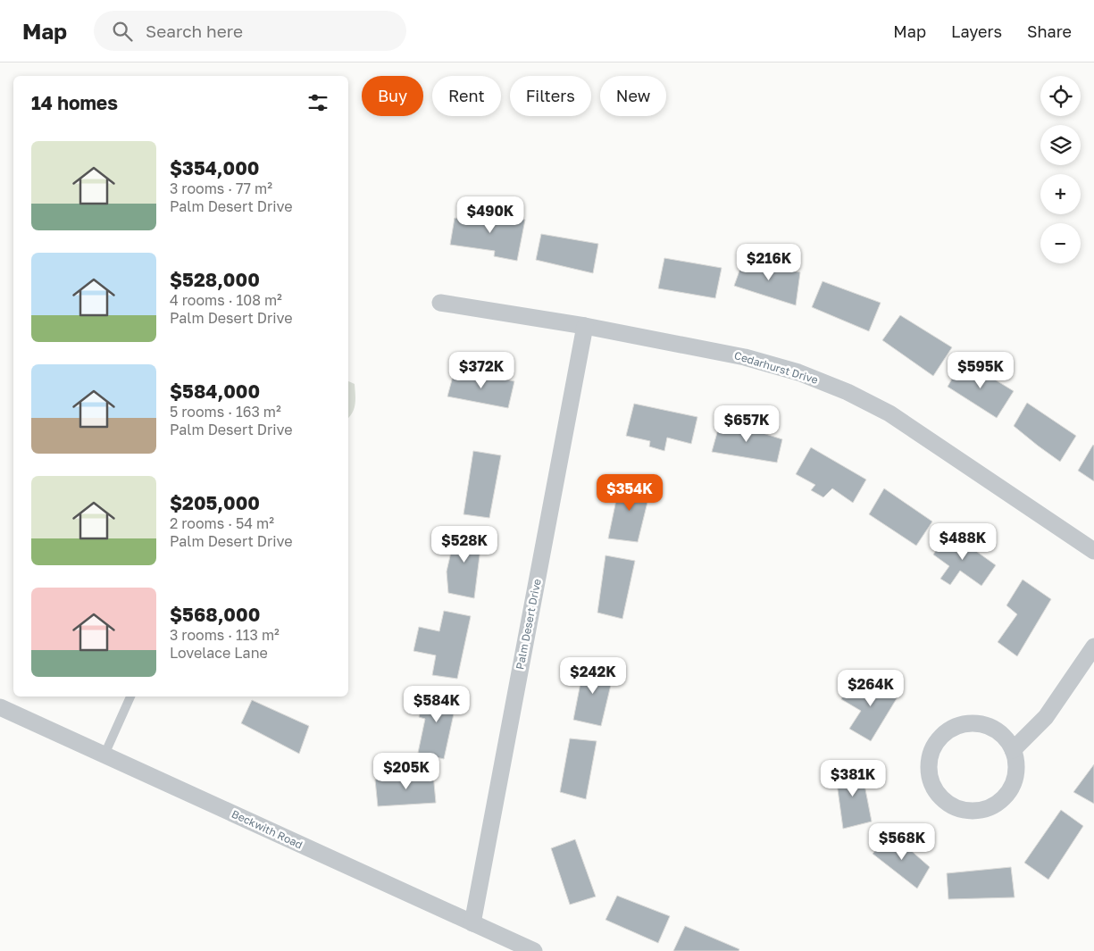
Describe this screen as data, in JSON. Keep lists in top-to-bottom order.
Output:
{
  "streets": {
    "street": ["Cedarhurst Drive", "Palm Desert Drive", "Beckwith Road"]
  },
  "crossings": [
    ["Cedarhurst Drive", "Palm Desert Drive"],
    ["Palm Desert Drive", "Beckwith Road"]
  ],
  "page": {
    "header": "Map",
    "search": "Search here",
    "nav": ["Map", "Layers", "Share"],
    "map_buttons": ["+", "−"],
    "chip": [
      "Buy",
      "Rent",
      "Filters",
      "New"
    ],
    "heading": "14 homes",
    "list": [
      {
        "name": "$354,000",
        "note": "3 rooms · 77 m² · Palm Desert Drive"
      },
      {
        "name": "$528,000",
        "note": "4 rooms · 108 m² · Palm Desert Drive"
      },
      {
        "name": "$584,000",
        "note": "5 rooms · 163 m² · Palm Desert Drive"
      },
      {
        "name": "$205,000",
        "note": "2 rooms · 54 m² · Palm Desert Drive"
      },
      {
        "name": "$568,000",
        "note": "3 rooms · 113 m² · Lovelace Lane"
      }
    ],
    "price": [
      "$490K",
      "$216K",
      "$372K",
      "$595K",
      "$657K",
      "$354K",
      "$488K",
      "$528K",
      "$242K",
      "$264K",
      "$584K",
      "$205K",
      "$381K",
      "$568K"
    ]
  }
}
